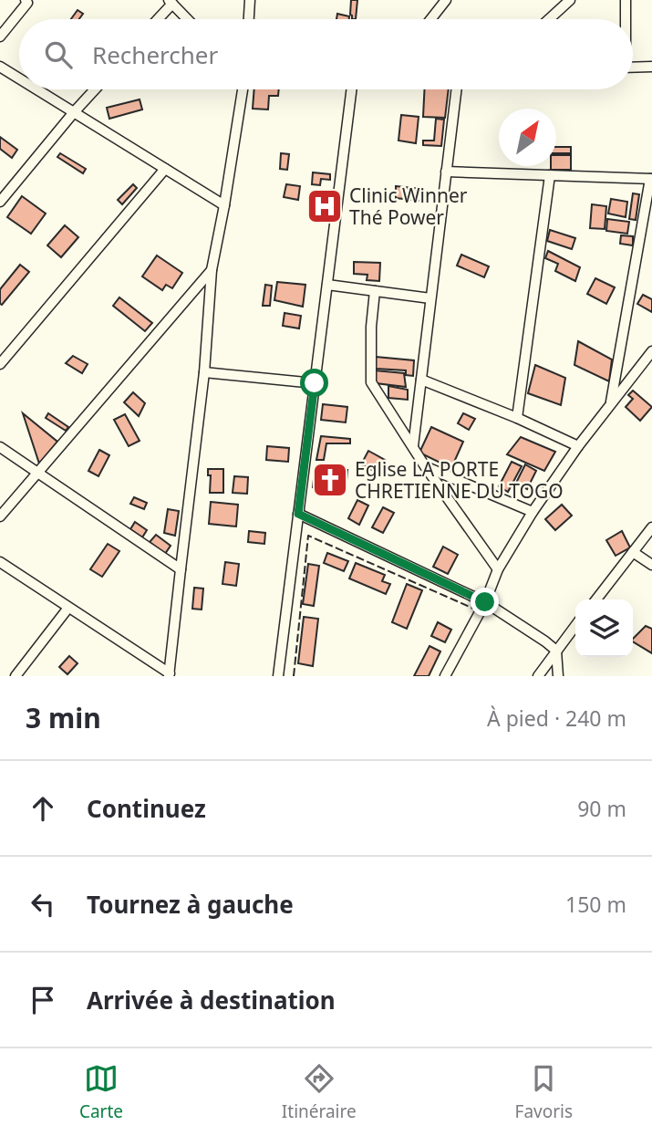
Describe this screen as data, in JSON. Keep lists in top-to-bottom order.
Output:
{
  "places": {
    "hospital": ["Clinic Winner Thé Power"],
    "church": ["Eglise LA PORTE CHRETIENNE DU TOGO"]
  },
  "north": "top right",
  "page": {
    "search": "Rechercher",
    "heading": ["3 min", "À pied · 240 m"],
    "list": [
      ["Continuez", "90 m"],
      ["Tournez à gauche", "150 m"],
      "Arrivée à destination"
    ],
    "nav": ["Carte", "Itinéraire", "Favoris"]
  }
}
